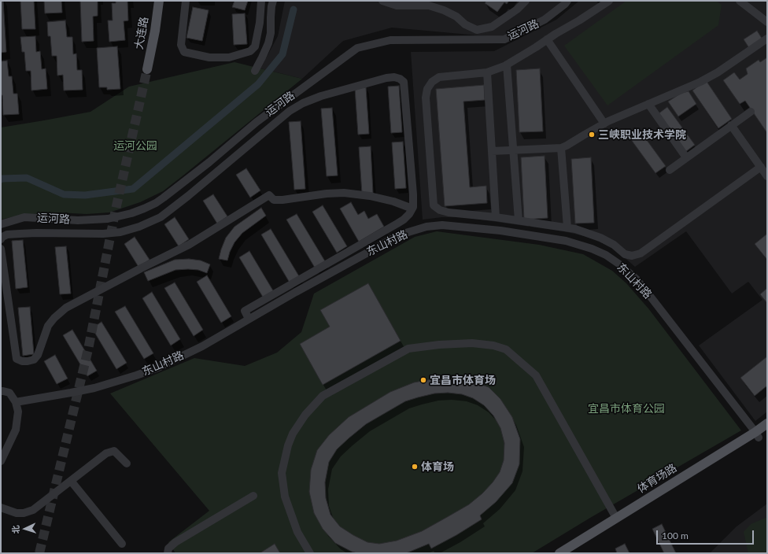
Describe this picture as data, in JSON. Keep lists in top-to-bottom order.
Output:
{
  "streets": {
    "main road": ["大连路", "体育场路"],
    "street": ["运河路", "东山村路"]
  },
  "crossings": [
    ["东山村路", "体育场路"]
  ],
  "parks": ["运河公园", "宜昌市体育公园"],
  "places": ["三峡职业技术学院", "宜昌市体育场", "体育场"],
  "scale_bar": "100 m",
  "north": "left"
}
